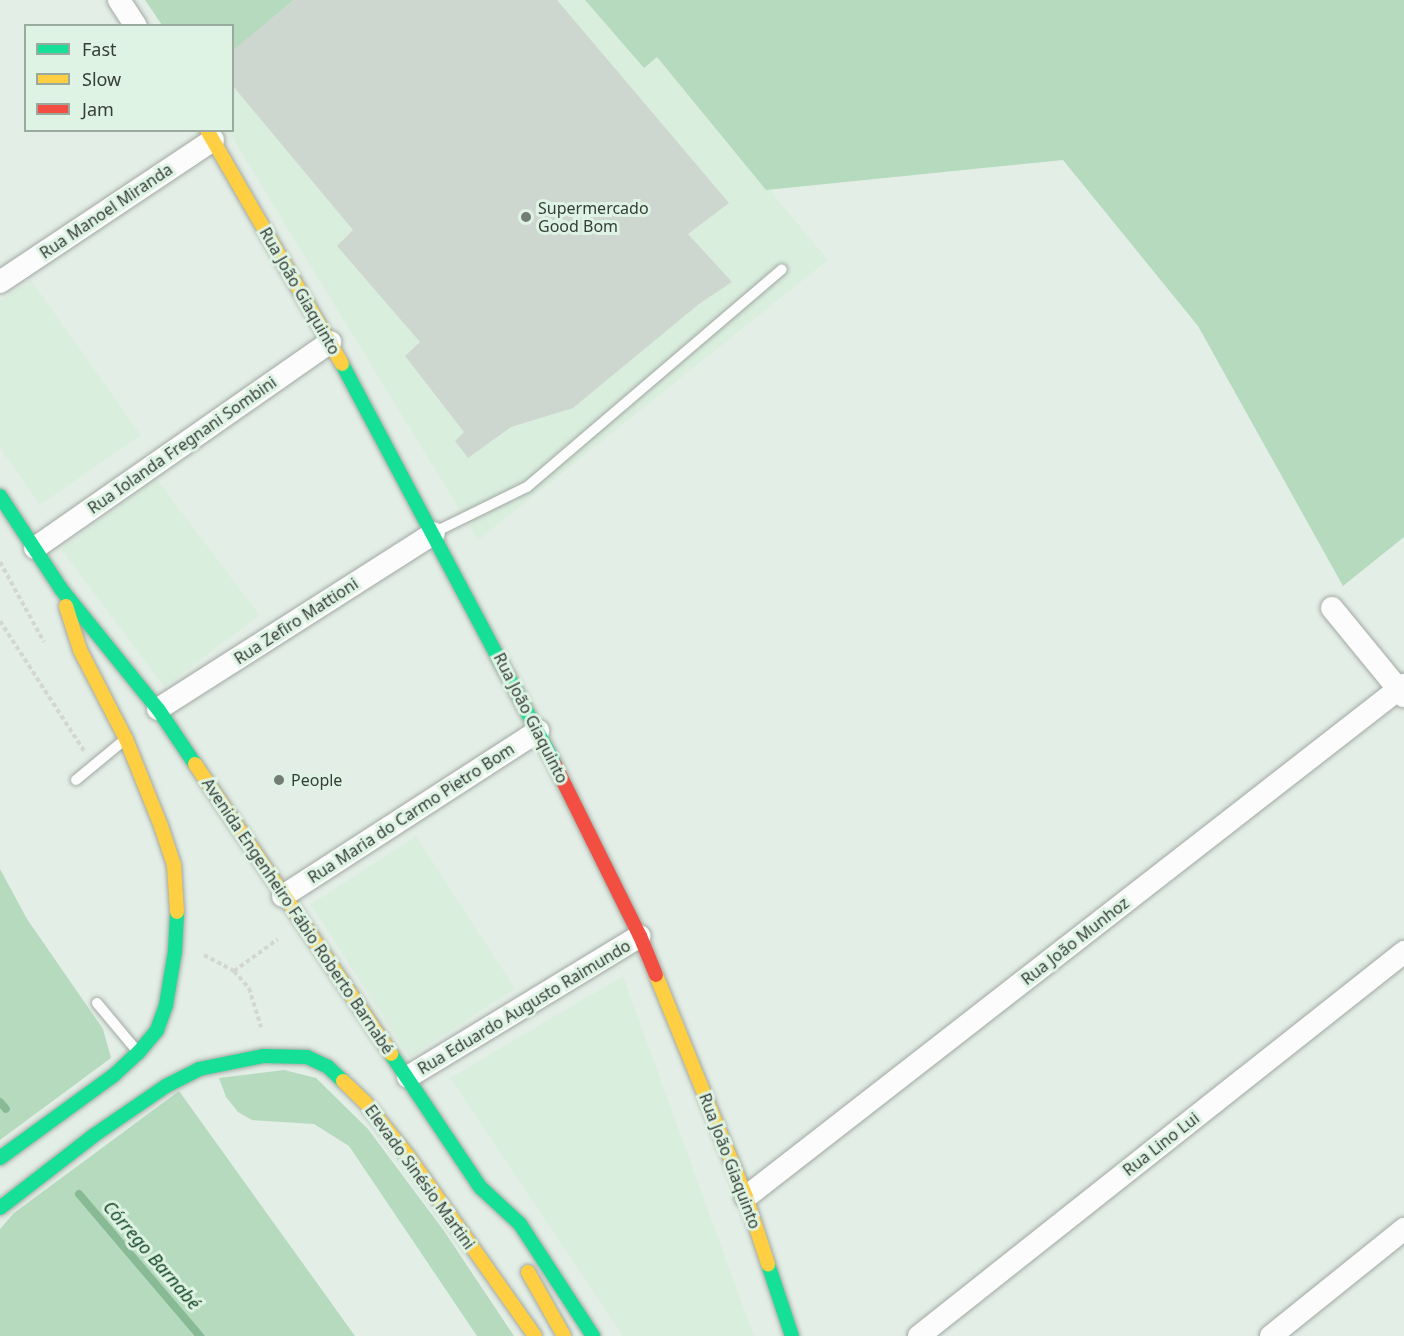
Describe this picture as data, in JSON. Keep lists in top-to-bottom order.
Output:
{
  "streets": {
    "main road": ["Rua João Giaquinto", "Avenida Engenheiro Fábio Roberto Barnabé", "Elevado Sinésio Martini"],
    "street": [
      "Rua Manoel Miranda",
      "Rua Iolanda Fregnani Sombini",
      "Rua Zefiro Mattioni",
      "Rua Maria do Carmo Pietro Bom",
      "Rua João Munhoz",
      "Rua Eduardo Augusto Raimundo",
      "Rua Lino Lui"
    ]
  },
  "crossings": [
    ["Rua Manoel Miranda", "Rua João Giaquinto"],
    ["Rua João Giaquinto", "Rua Iolanda Fregnani Sombini"],
    ["Rua João Giaquinto", "Rua Zefiro Mattioni"],
    ["Rua João Giaquinto", "Rua Maria do Carmo Pietro Bom"],
    ["Rua João Giaquinto", "Rua João Munhoz"],
    ["Rua João Giaquinto", "Rua Eduardo Augusto Raimundo"],
    ["Rua Iolanda Fregnani Sombini", "Avenida Engenheiro Fábio Roberto Barnabé"],
    ["Rua Zefiro Mattioni", "Avenida Engenheiro Fábio Roberto Barnabé"],
    ["Rua Maria do Carmo Pietro Bom", "Avenida Engenheiro Fábio Roberto Barnabé"],
    ["Avenida Engenheiro Fábio Roberto Barnabé", "Rua Eduardo Augusto Raimundo"]
  ],
  "water": ["Córrego Barnabé"],
  "places": ["Supermercado Good Bom", "People"],
  "legend": ["Fast", "Slow", "Jam"]
}
